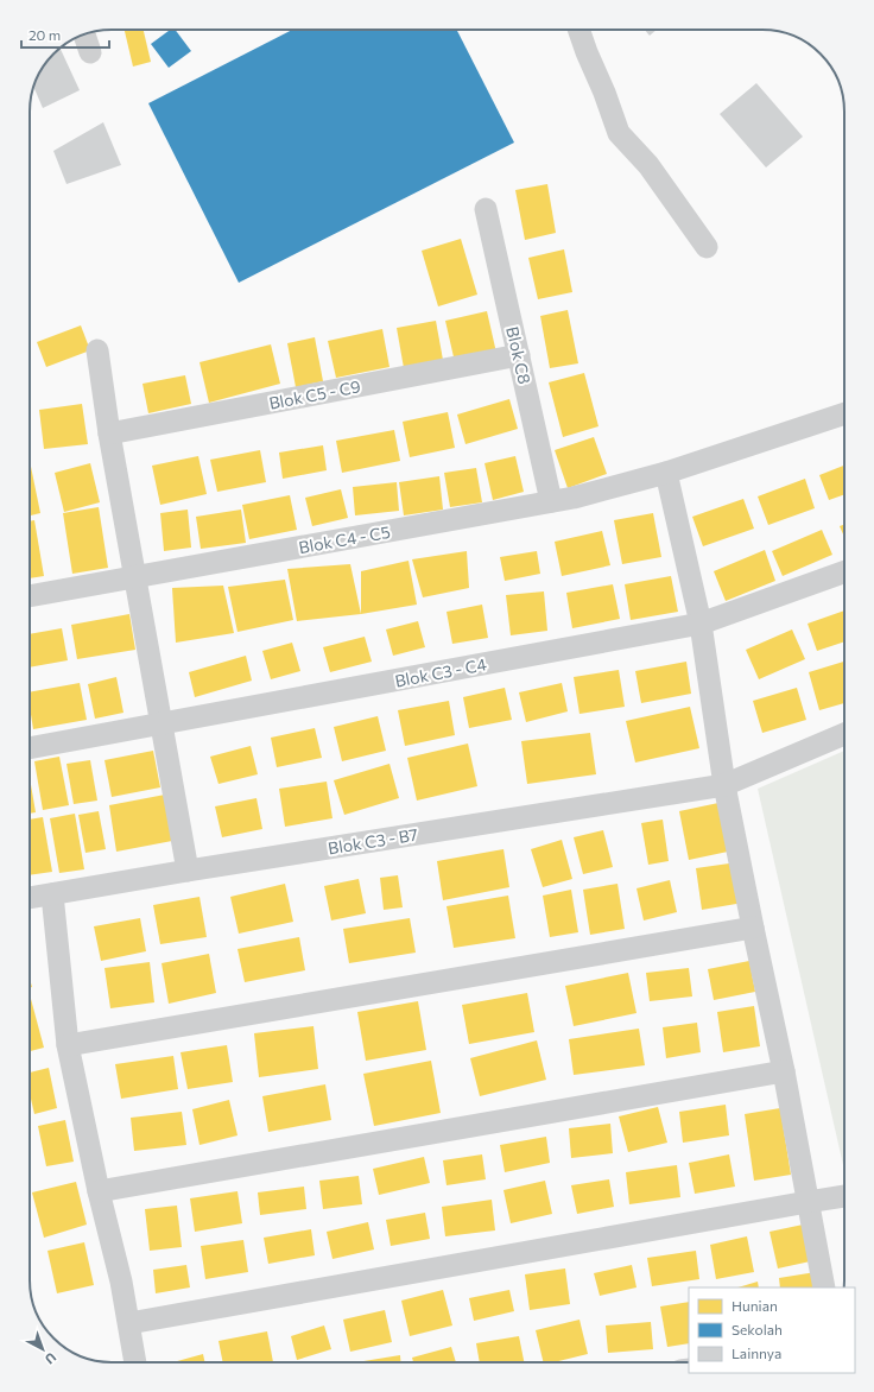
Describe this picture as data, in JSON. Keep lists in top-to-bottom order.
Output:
{
  "streets": {
    "street": [
      "Blok C8",
      "Blok C5 - C9",
      "Blok C4 - C5",
      "Blok C3 - C4",
      "Blok C3 - B7"
    ]
  },
  "crossings": [
    ["Blok C8", "Blok C5 - C9"],
    ["Blok C8", "Blok C4 - C5"]
  ],
  "legend": ["Hunian", "Sekolah", "Lainnya"],
  "scale_bar": "20 m",
  "north": "bottom right"
}
